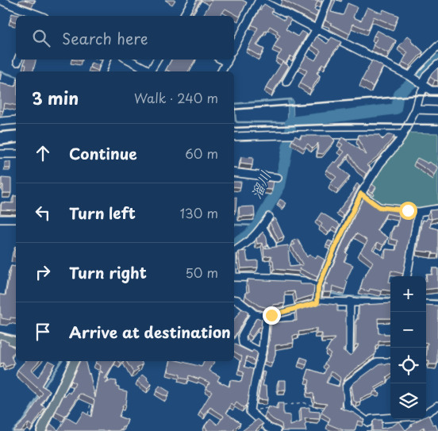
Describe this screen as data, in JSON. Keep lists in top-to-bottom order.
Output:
{
  "water": ["溜川"],
  "page": {
    "search": "Search here",
    "heading": ["3 min", "Walk · 240 m"],
    "list": [
      ["Continue", "60 m"],
      ["Turn left", "130 m"],
      ["Turn right", "50 m"],
      "Arrive at destination"
    ],
    "map_buttons": ["+", "−"]
  }
}
